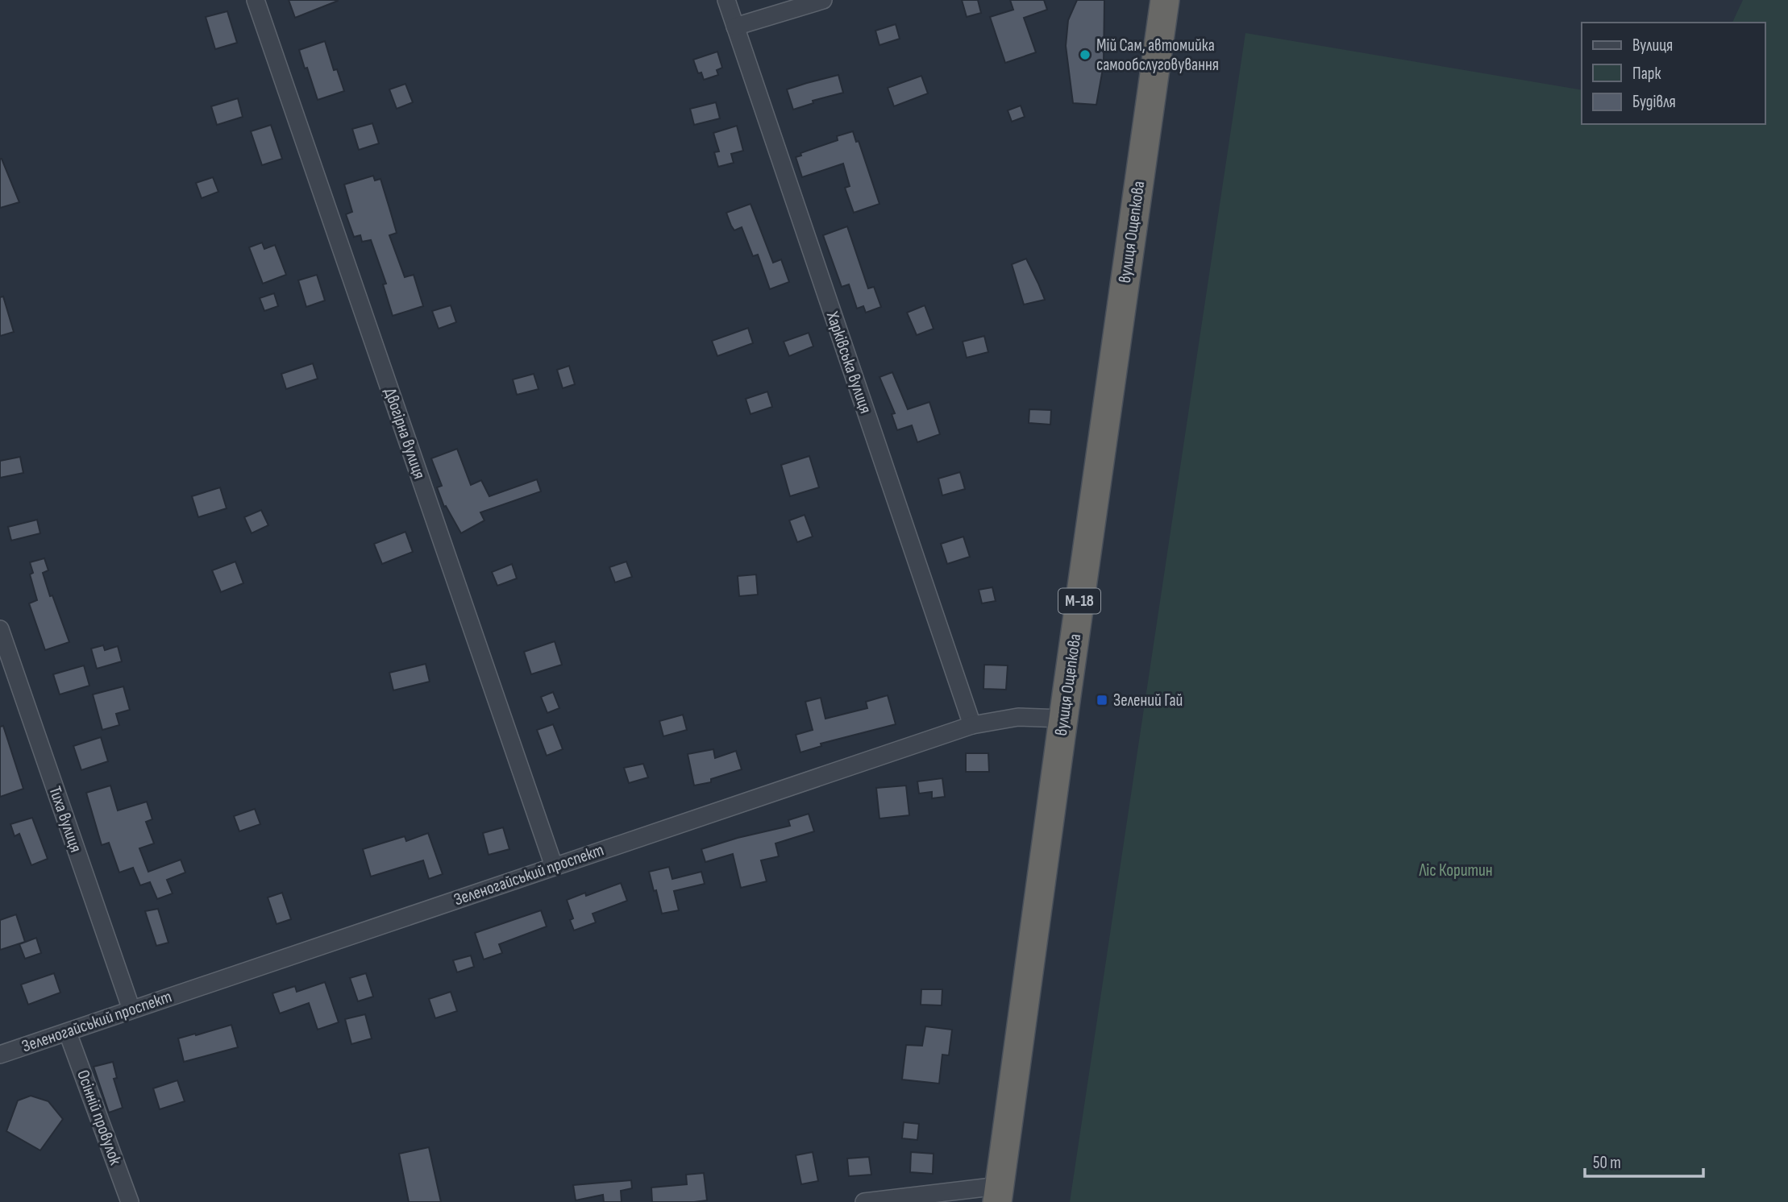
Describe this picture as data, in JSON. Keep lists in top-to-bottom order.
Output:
{
  "streets": {
    "highway": ["вулиця Ощепкова", "М-18"],
    "street": [
      "Харківська вулиця",
      "Двогірна вулиця",
      "Тиха вулиця",
      "Зеленогайський проспект",
      "Осінній провулок"
    ]
  },
  "crossings": [
    ["вулиця Ощепкова", "Зеленогайський проспект"],
    ["Харківська вулиця", "Зеленогайський проспект"],
    ["Двогірна вулиця", "Зеленогайський проспект"],
    ["Тиха вулиця", "Зеленогайський проспект"],
    ["Зеленогайський проспект", "Осінній провулок"]
  ],
  "parks": ["Ліс Коритин"],
  "places": {
    "other": ["Мій Сам, автомийка самообслуговування"],
    "transit": ["Зелений Гай"]
  },
  "legend": ["Вулиця", "Парк", "Будівля"],
  "scale_bar": "50 m"
}
